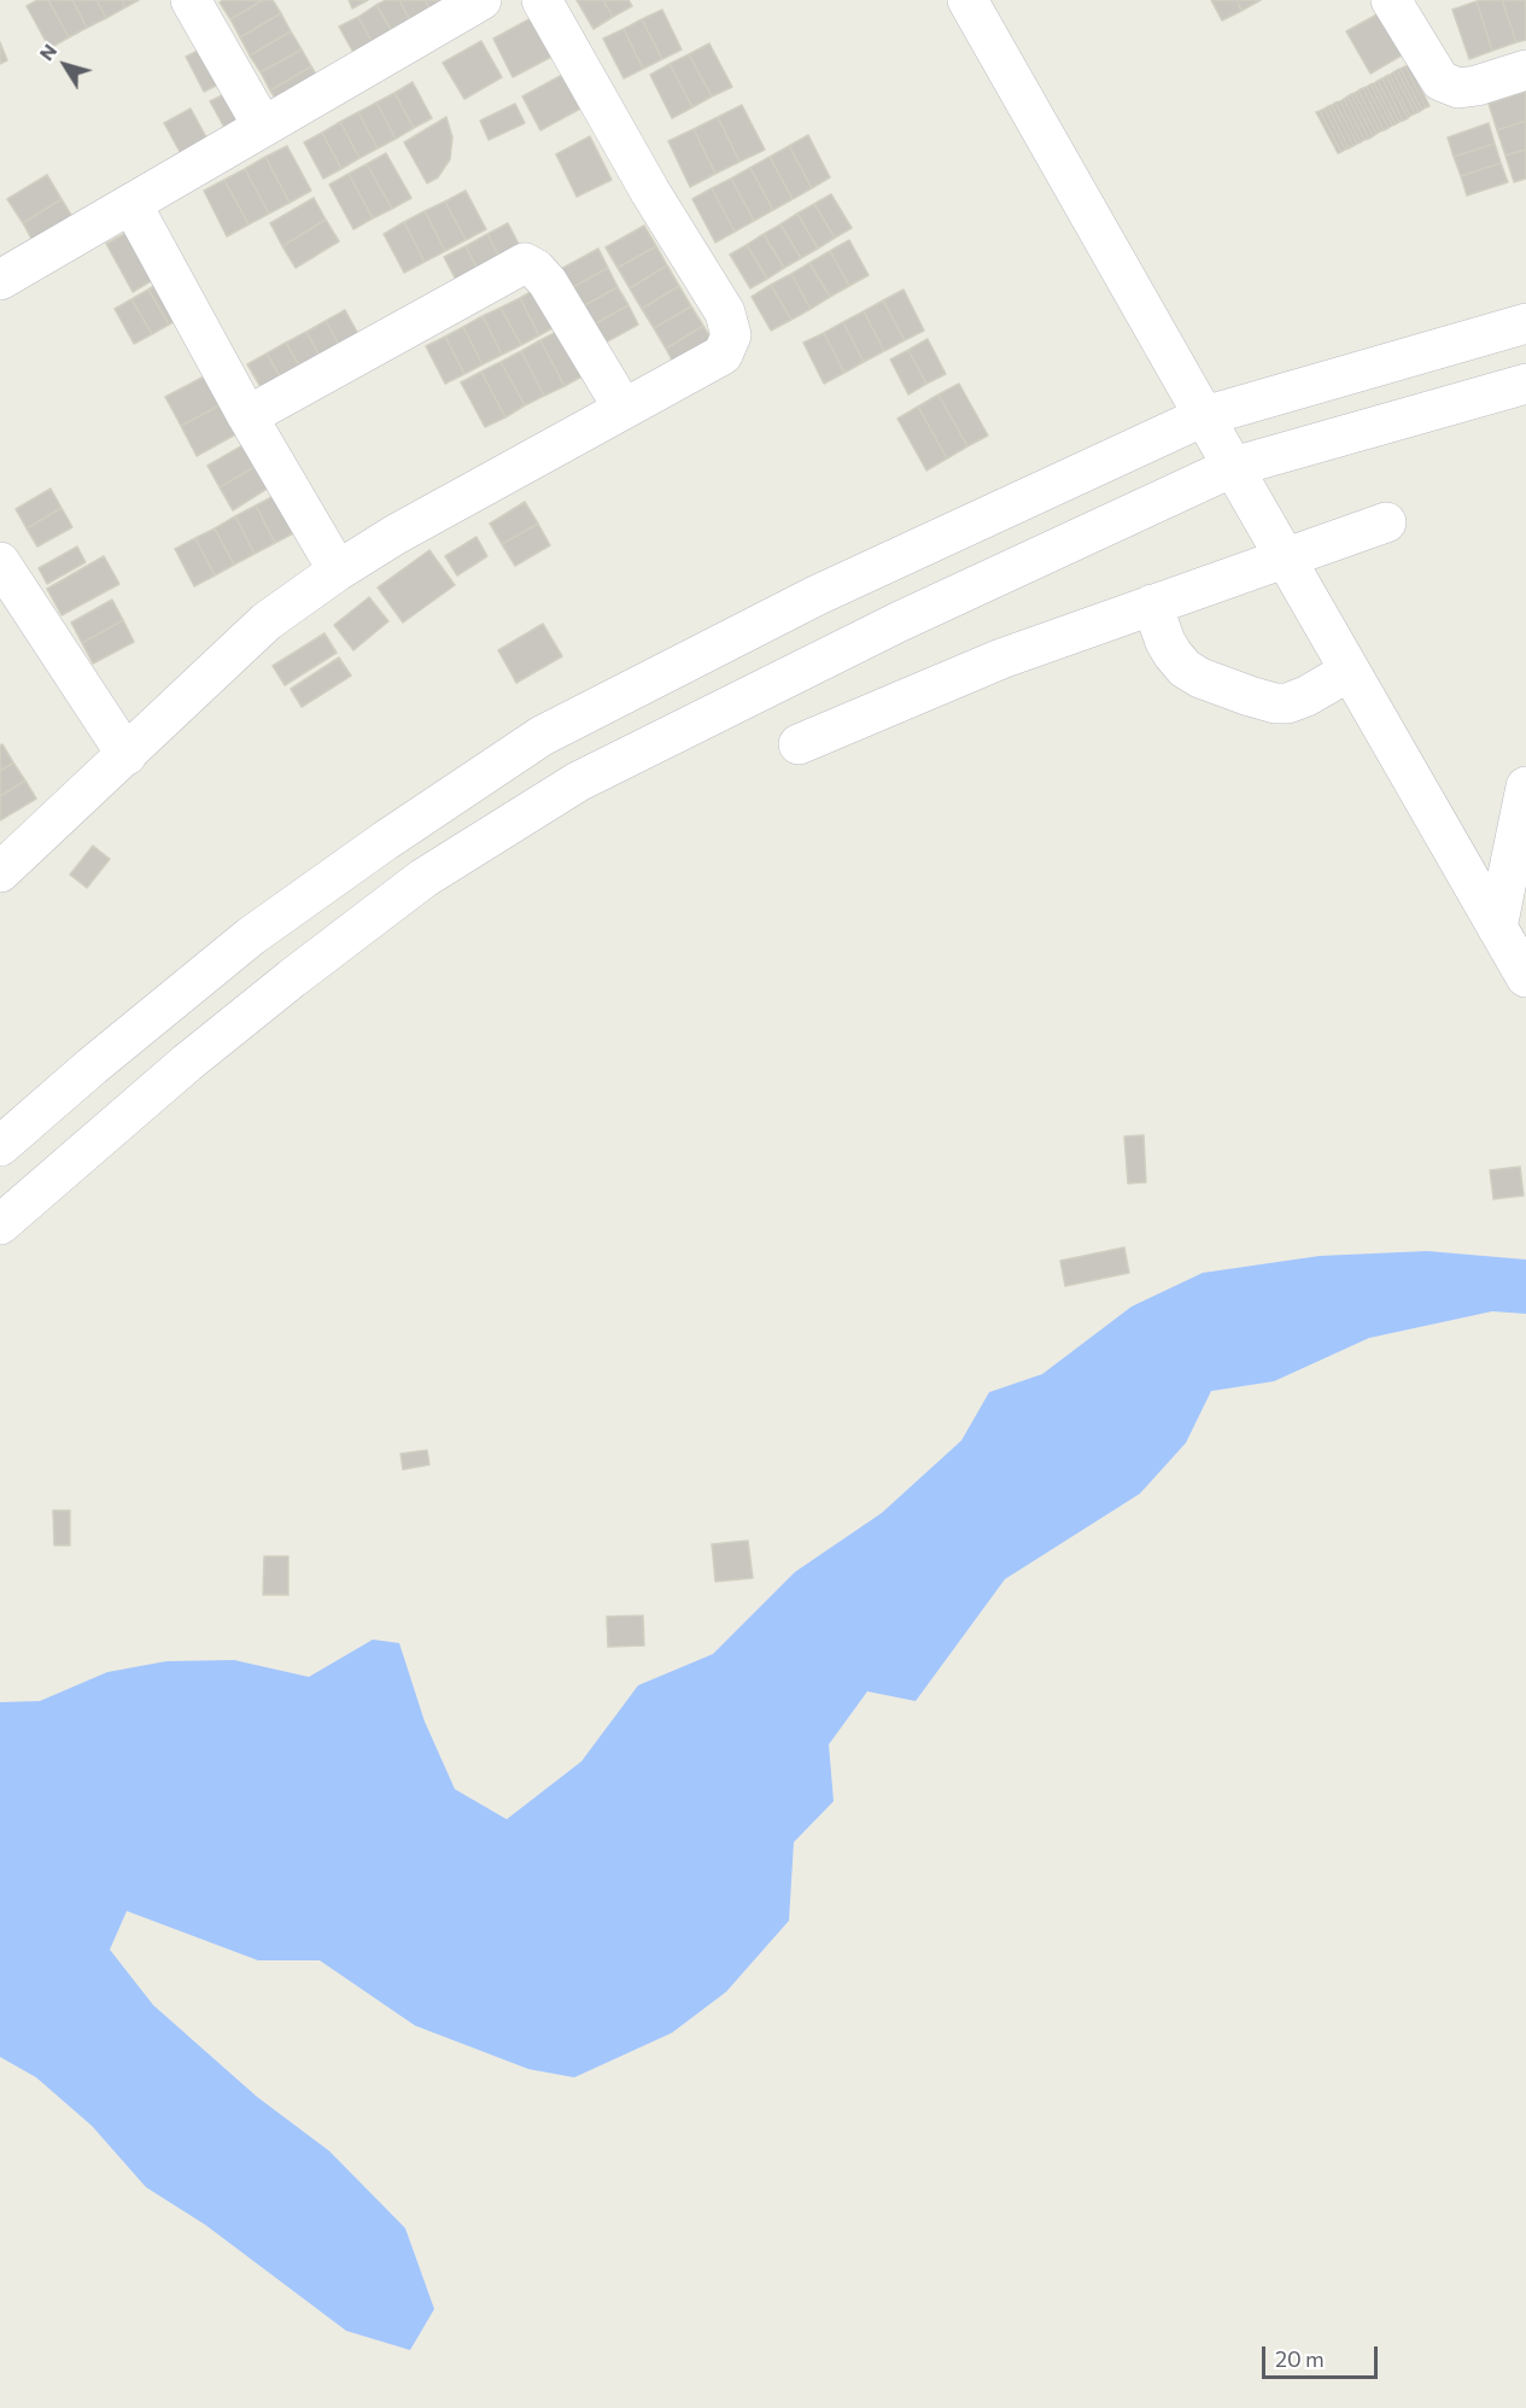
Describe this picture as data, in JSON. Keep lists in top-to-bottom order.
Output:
{
  "scale_bar": "20 m",
  "north": "top left"
}
